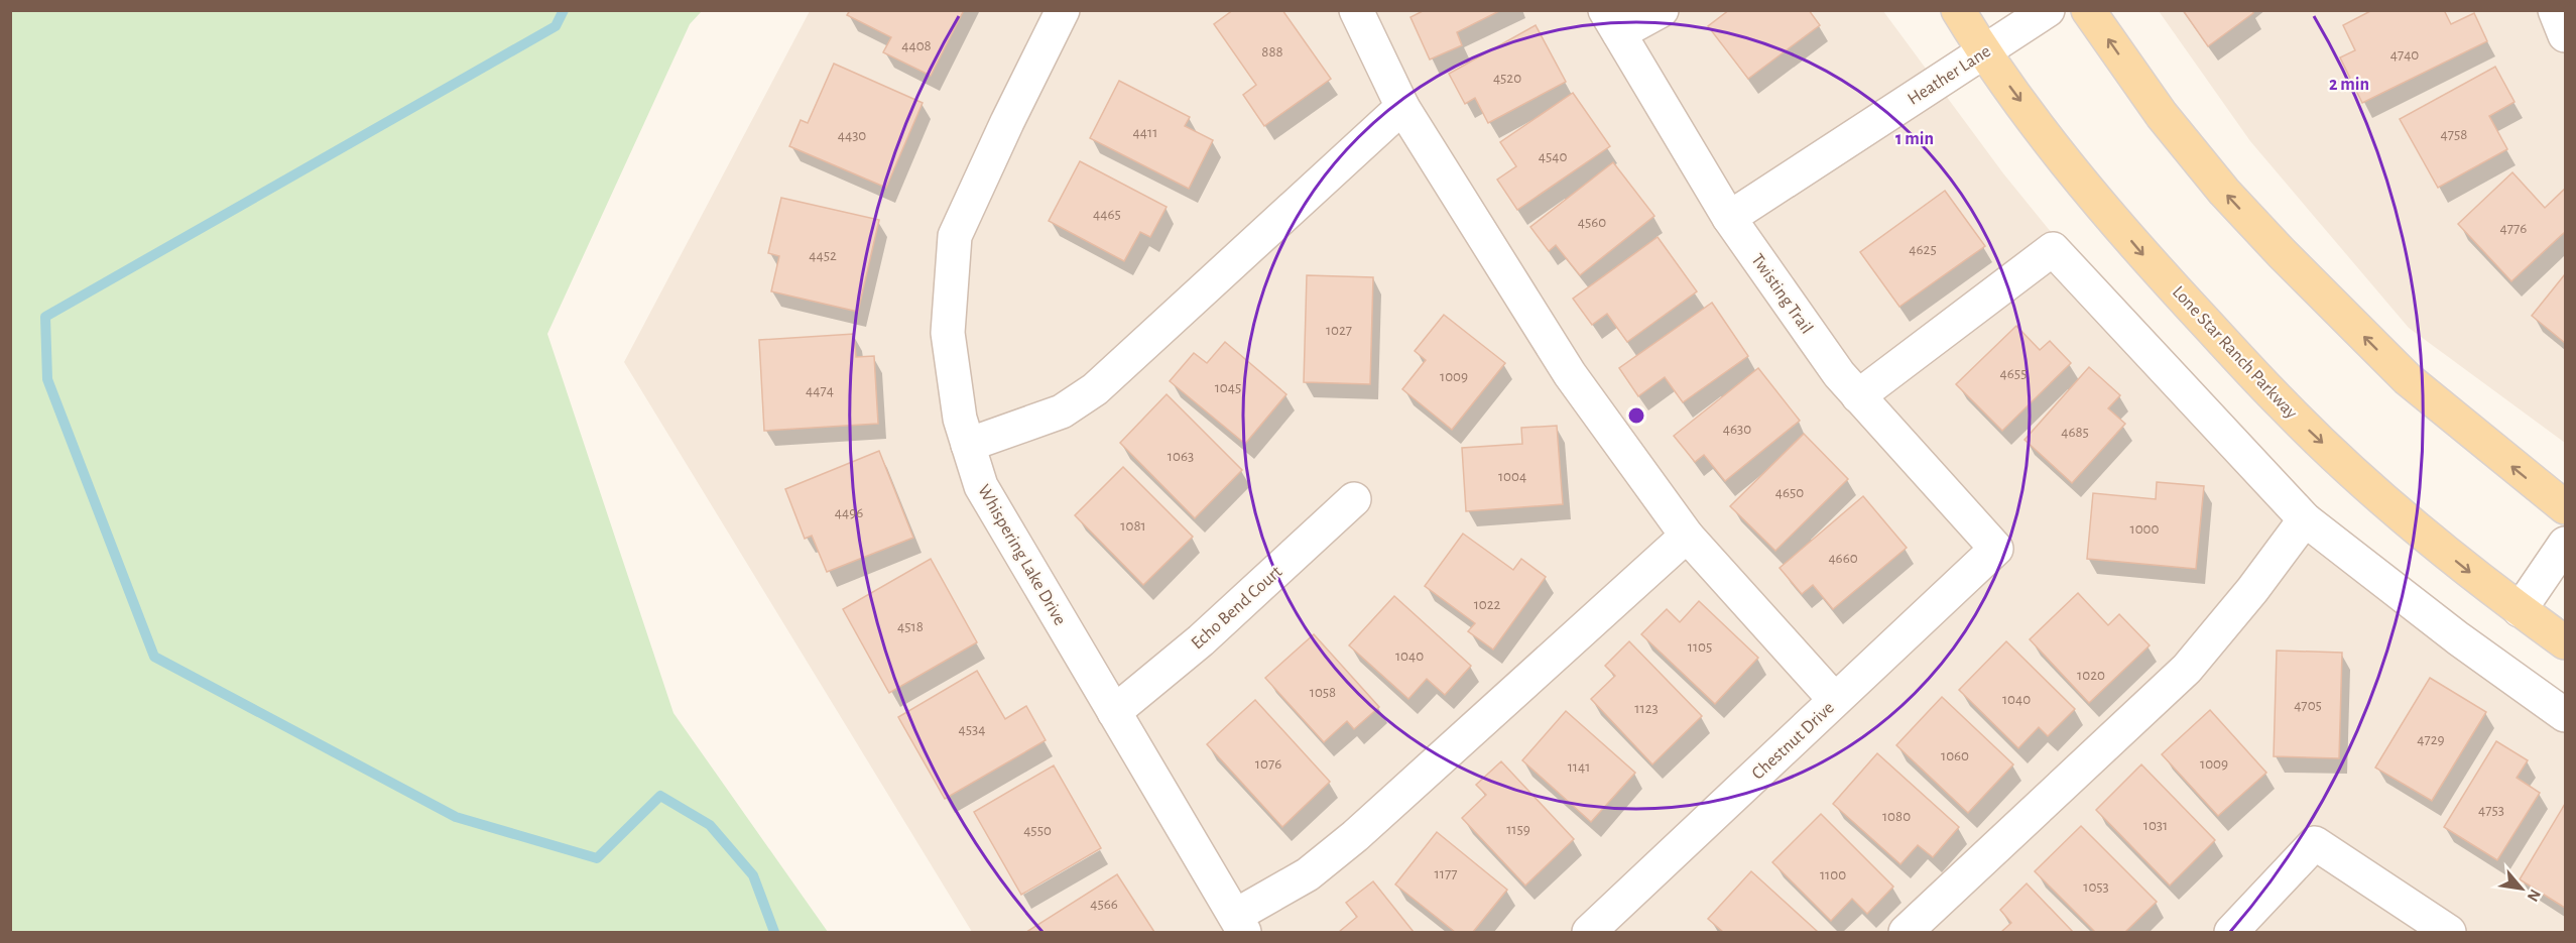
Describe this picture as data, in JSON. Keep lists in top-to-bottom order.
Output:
{
  "streets": {
    "main road": ["Lone Star Ranch Parkway"],
    "street": [
      "Heather Lane",
      "Twisting Trail",
      "Whispering Lake Drive",
      "Echo Bend Court",
      "Chestnut Drive"
    ]
  },
  "crossings": [
    ["Heather Lane", "Twisting Trail"],
    ["Heather Lane", "Lone Star Ranch Parkway"],
    ["Twisting Trail", "Chestnut Drive"],
    ["Whispering Lake Drive", "Echo Bend Court"]
  ],
  "house_numbers": [
    "4408",
    "888",
    "4740",
    "4520",
    "4411",
    "4758",
    "4430",
    "4540",
    "4465",
    "4560",
    "4776",
    "4625",
    "4452",
    "1027",
    "4655",
    "1009",
    "1045",
    "4474",
    "4630",
    "4685",
    "1063",
    "1004",
    "4650",
    "4496",
    "1081",
    "1000",
    "4660",
    "1022",
    "4518",
    "1105",
    "1040",
    "1020",
    "1058",
    "1040",
    "4705",
    "1123",
    "4534",
    "4729",
    "1060",
    "1076",
    "1009",
    "1141",
    "4753",
    "1080",
    "1031",
    "1159",
    "4550",
    "1177",
    "1100",
    "1053",
    "4566"
  ],
  "north": "bottom right",
  "rings": ["2 min", "1 min"]
}
